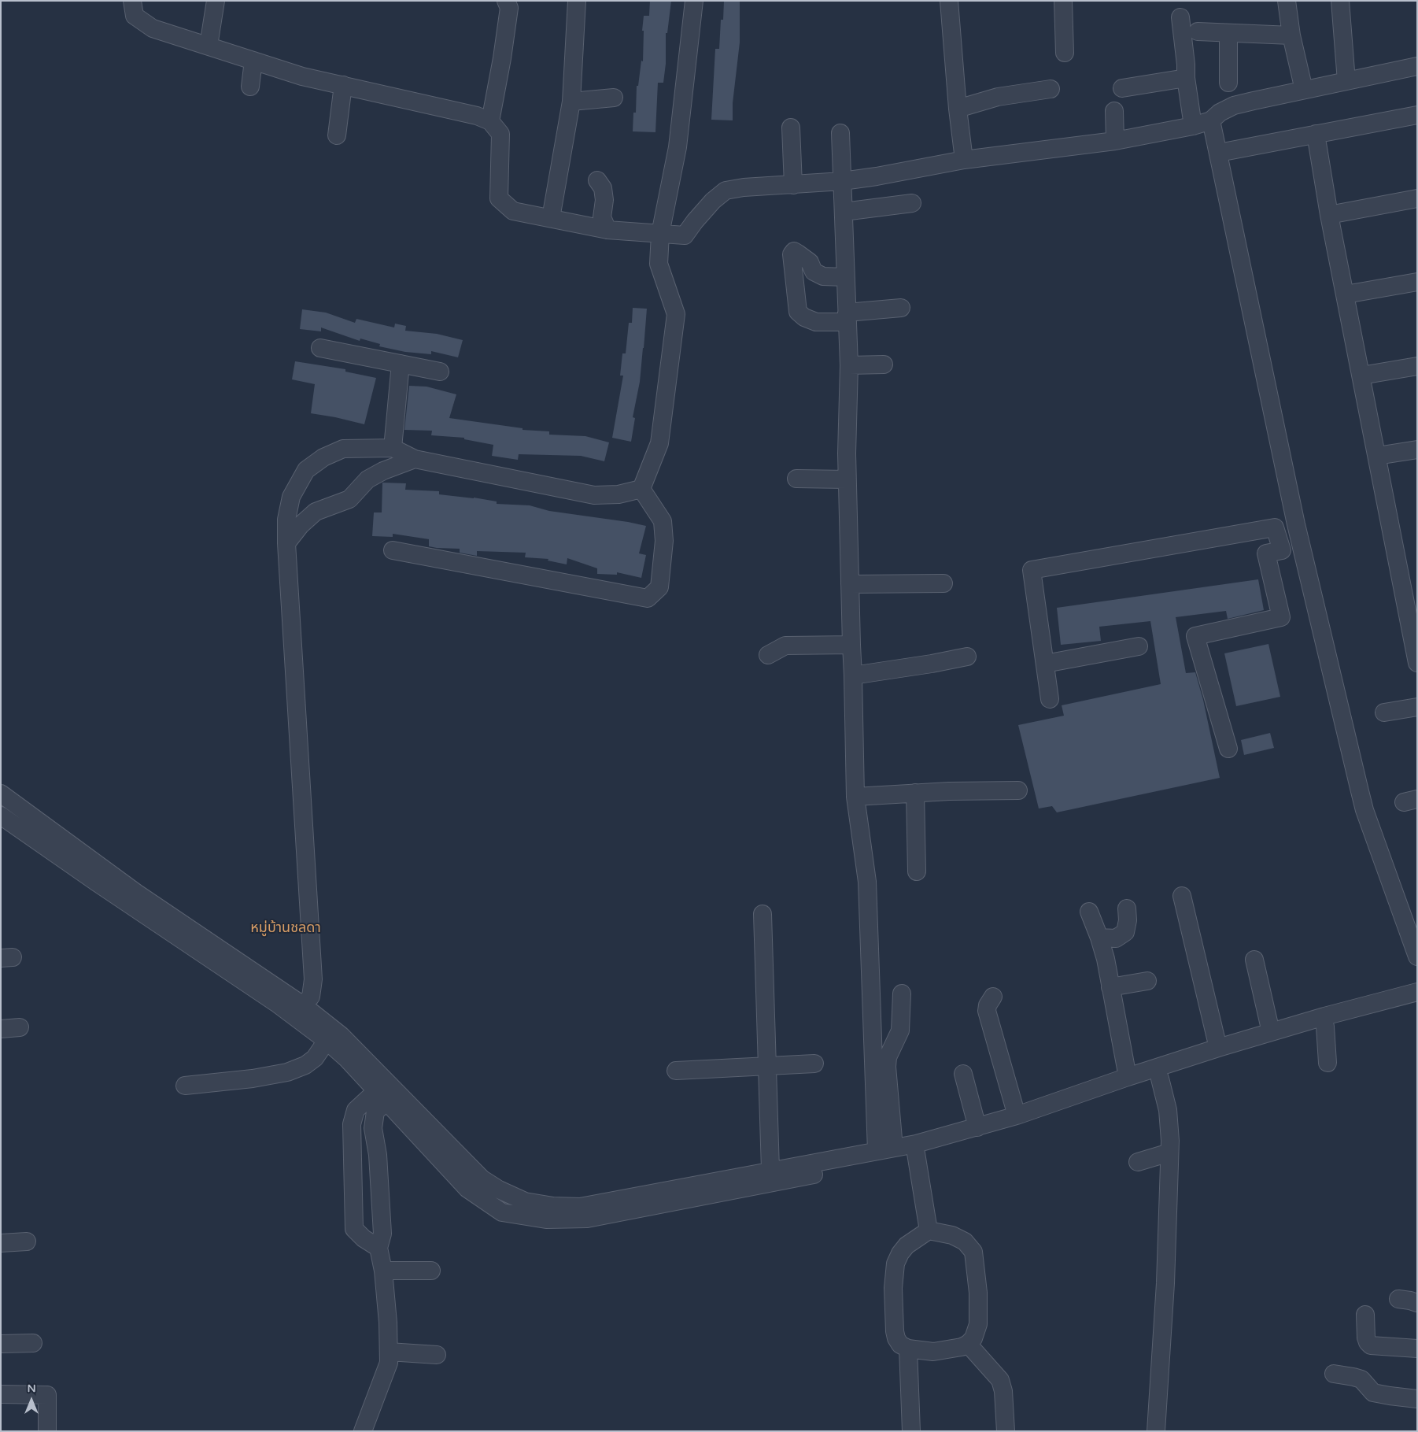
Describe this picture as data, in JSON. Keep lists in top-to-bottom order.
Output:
{
  "districts": ["หมู่บ้านชลดา"],
  "north": "top"
}
